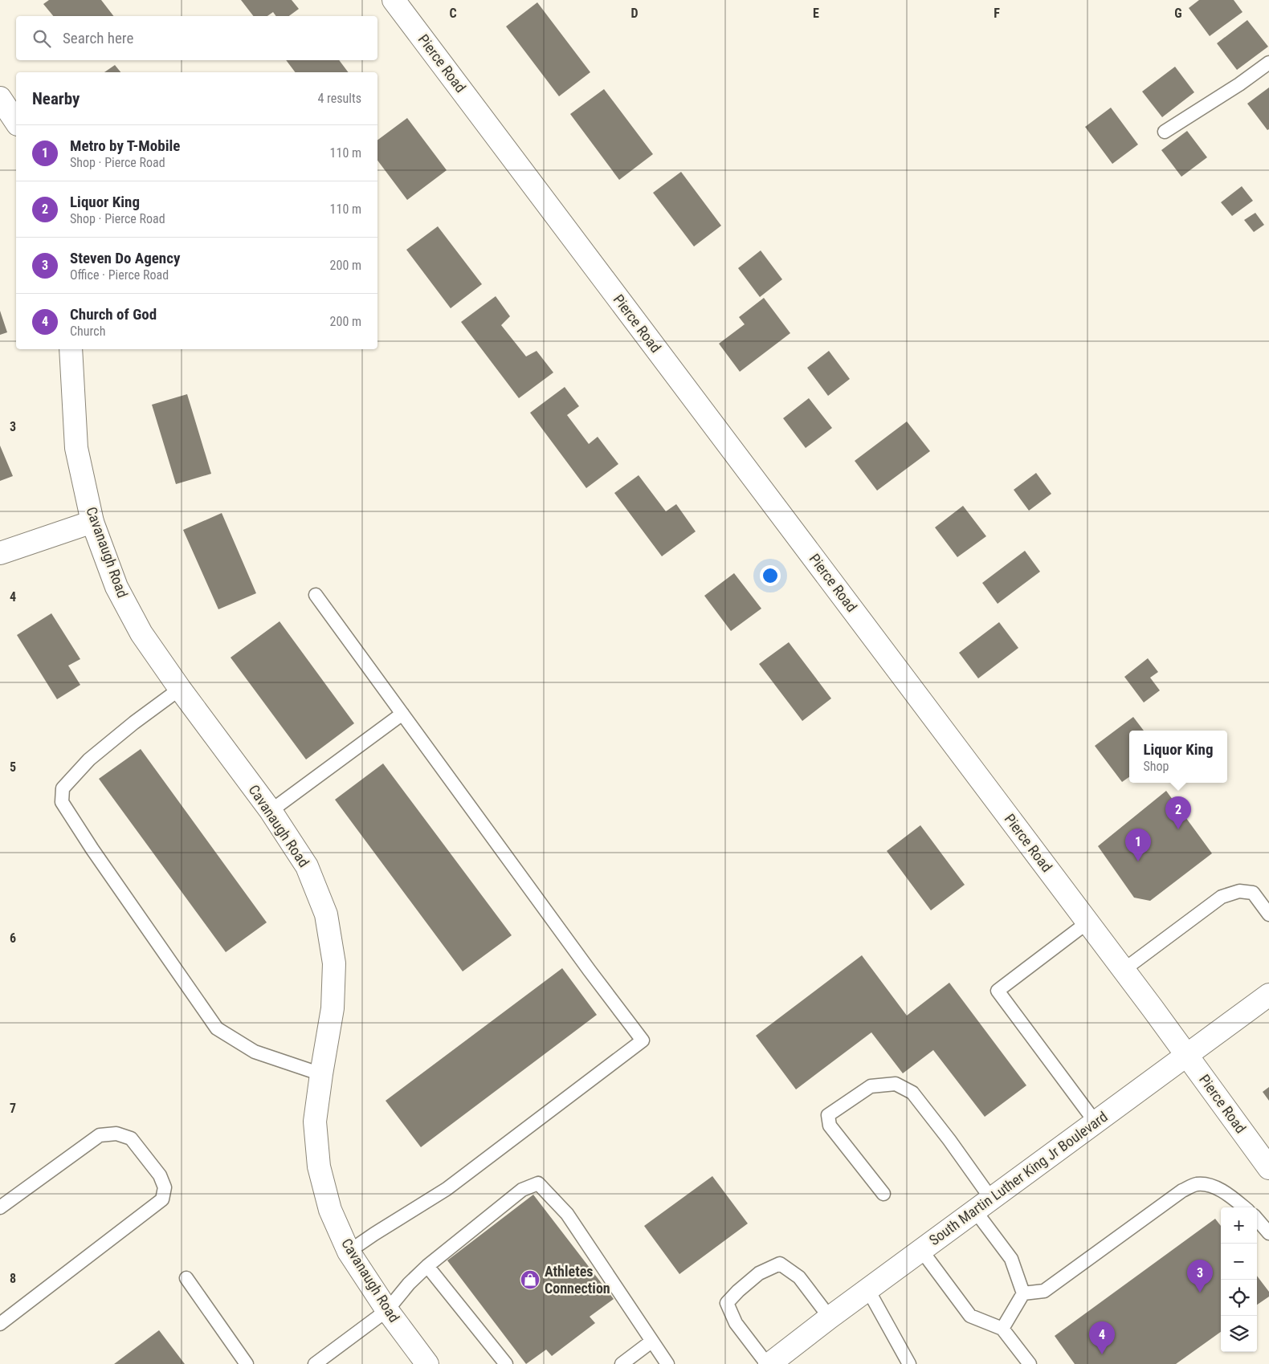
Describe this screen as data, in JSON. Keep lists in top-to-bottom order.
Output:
{
  "streets": {
    "street": ["Pierce Road", "Cavanaugh Road", "South Martin Luther King Jr Boulevard"]
  },
  "crossings": [
    ["Pierce Road", "South Martin Luther King Jr Boulevard"]
  ],
  "places": {
    "shop": ["Athletes Connection"]
  },
  "page": {
    "search": "Search here",
    "heading": ["Nearby", "4 results"],
    "list": [
      {
        "mark": "1",
        "name": "Metro by T-Mobile",
        "note": "Shop · Pierce Road",
        "value": "110 m"
      },
      {
        "mark": "2",
        "name": "Liquor King",
        "note": "Shop · Pierce Road",
        "value": "110 m"
      },
      {
        "mark": "3",
        "name": "Steven Do Agency",
        "note": "Office · Pierce Road",
        "value": "200 m"
      },
      {
        "mark": "4",
        "name": "Church of God",
        "note": "Church",
        "value": "200 m"
      }
    ],
    "popup": ["Liquor King", "Shop"],
    "pins": [
      "2",
      "1",
      "3",
      "4"
    ],
    "map_buttons": ["+", "−"]
  },
  "grid": {
    "columns": [
      "C",
      "D",
      "E",
      "F",
      "G"
    ],
    "rows": [
      "3",
      "4",
      "5",
      "6",
      "7",
      "8"
    ]
  }
}
